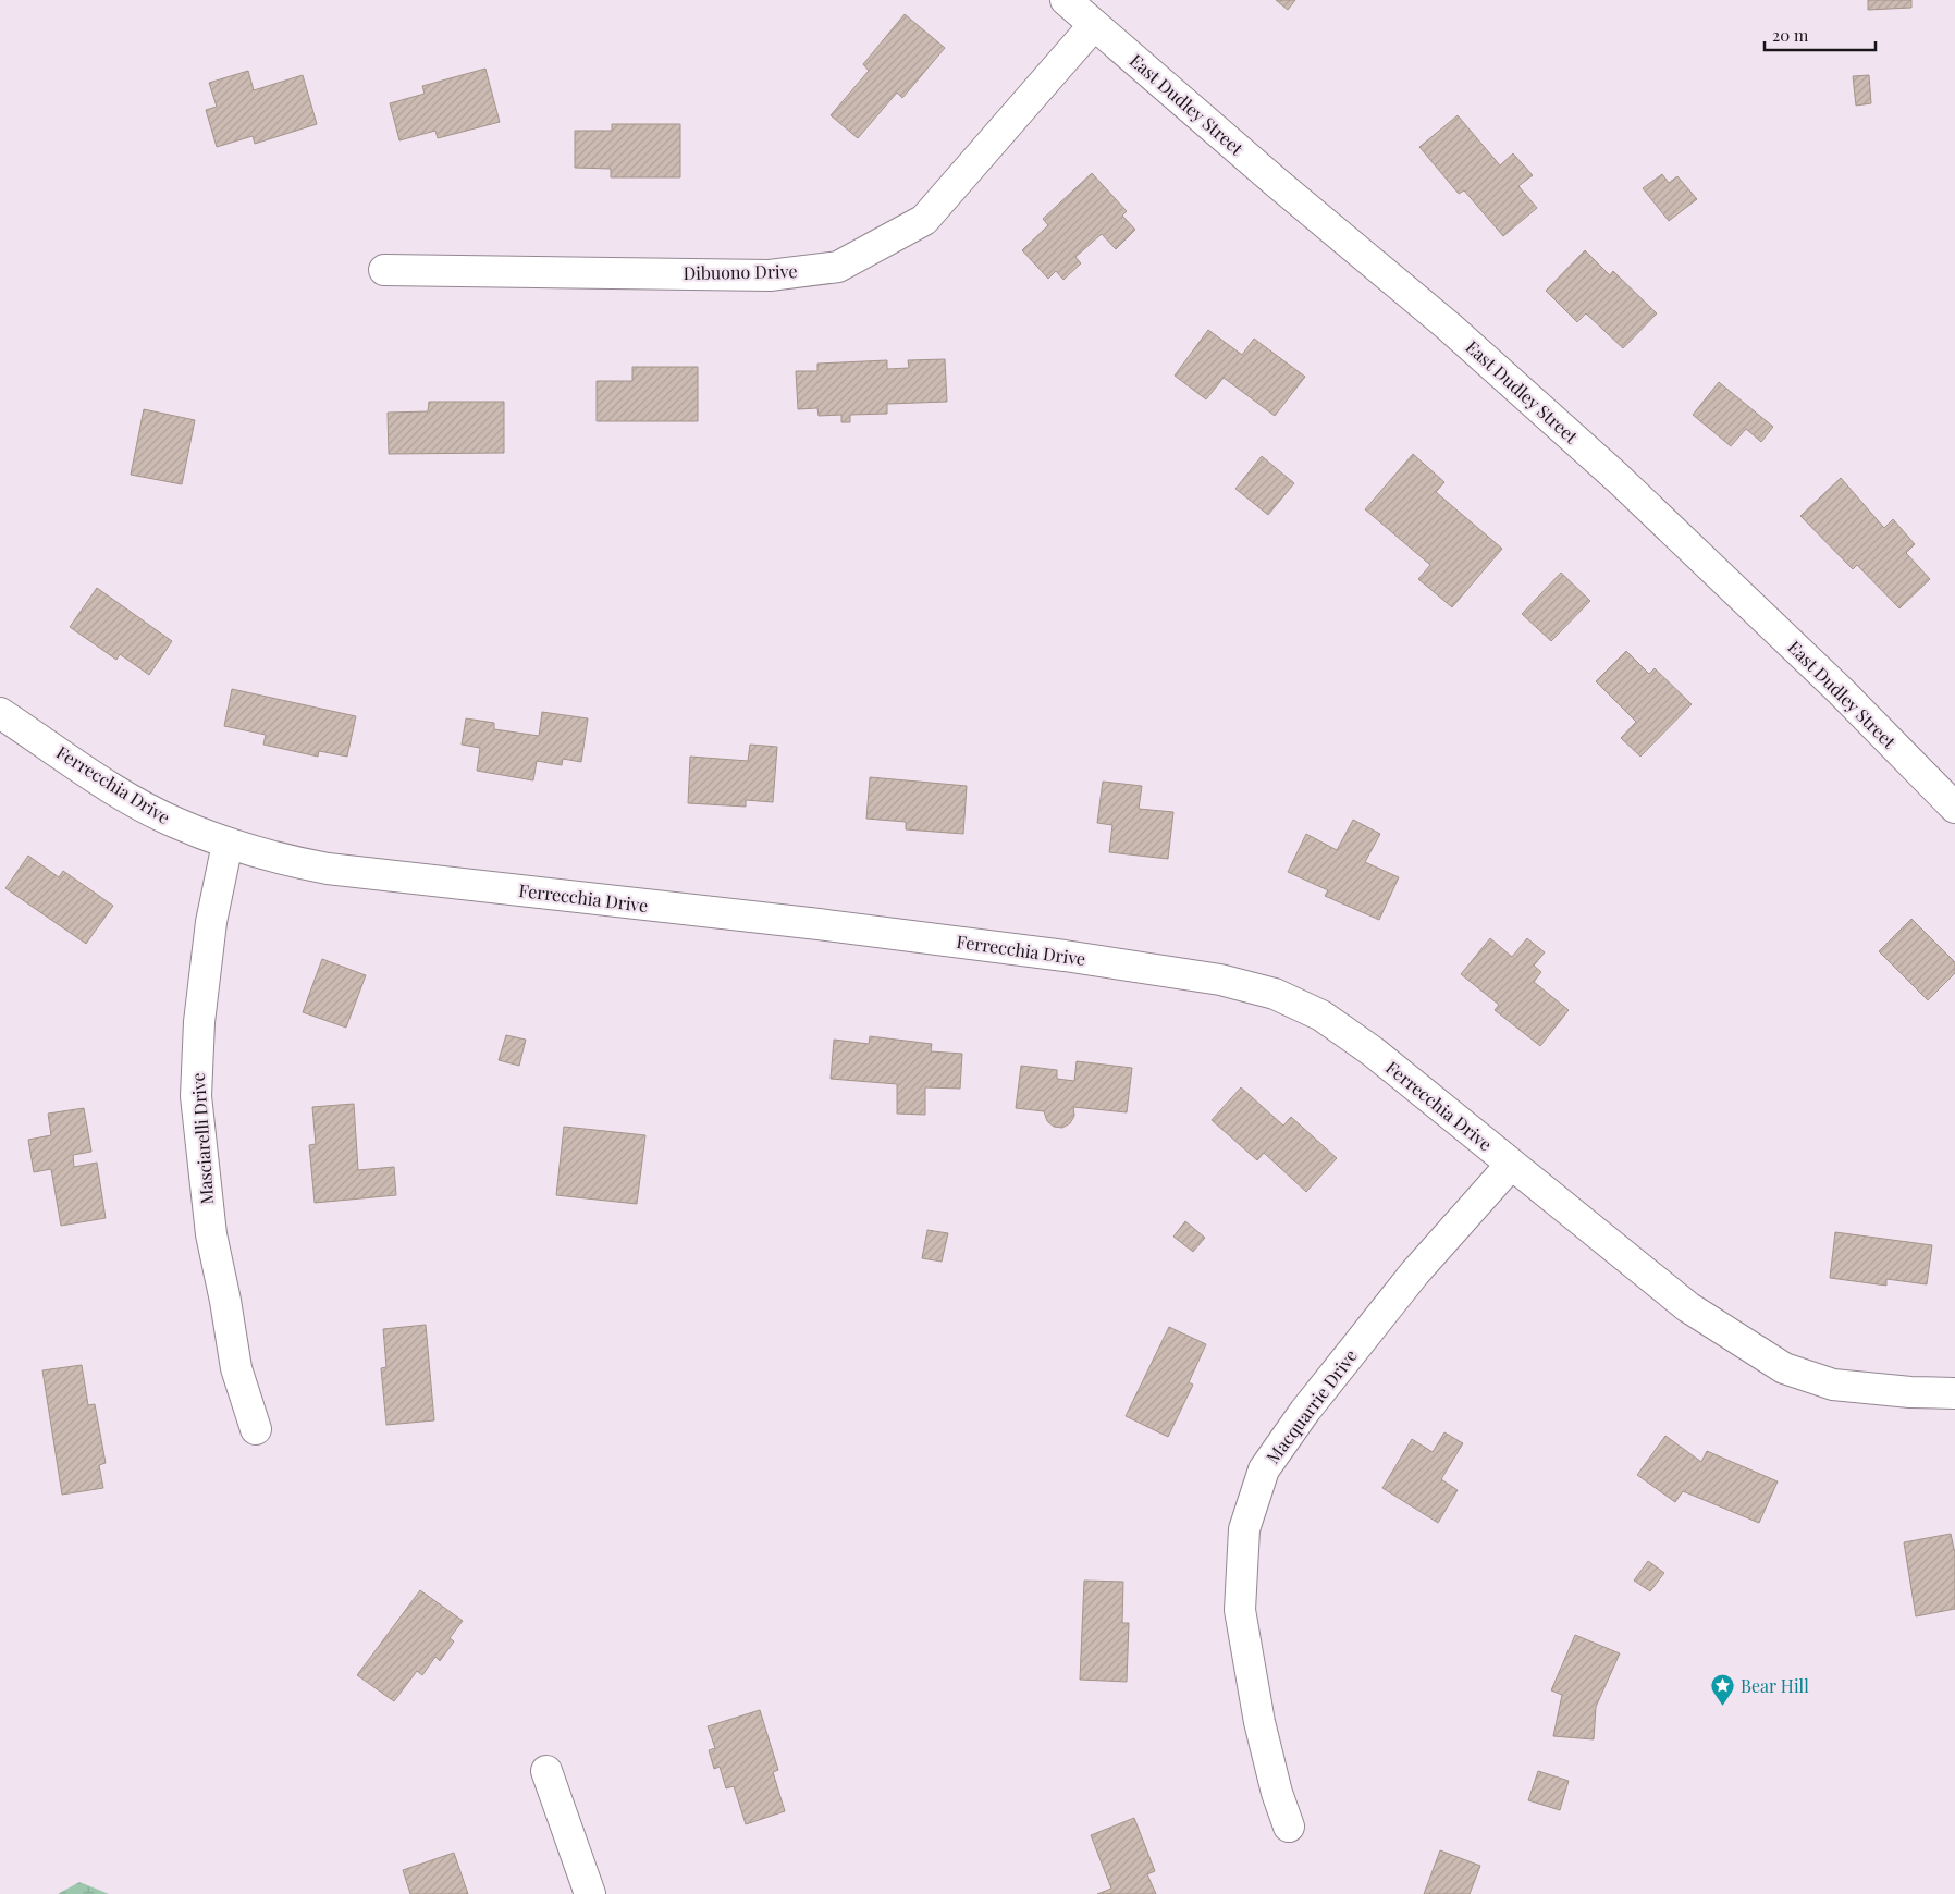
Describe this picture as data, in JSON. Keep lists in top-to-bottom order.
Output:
{
  "streets": {
    "street": [
      "East Dudley Street",
      "Dibuono Drive",
      "Ferrecchia Drive",
      "Masciarelli Drive",
      "Macquarrie Drive"
    ]
  },
  "crossings": [
    ["East Dudley Street", "Dibuono Drive"],
    ["Ferrecchia Drive", "Masciarelli Drive"],
    ["Ferrecchia Drive", "Macquarrie Drive"]
  ],
  "places": {
    "place": ["Bear Hill"]
  },
  "scale_bar": "20 m"
}
